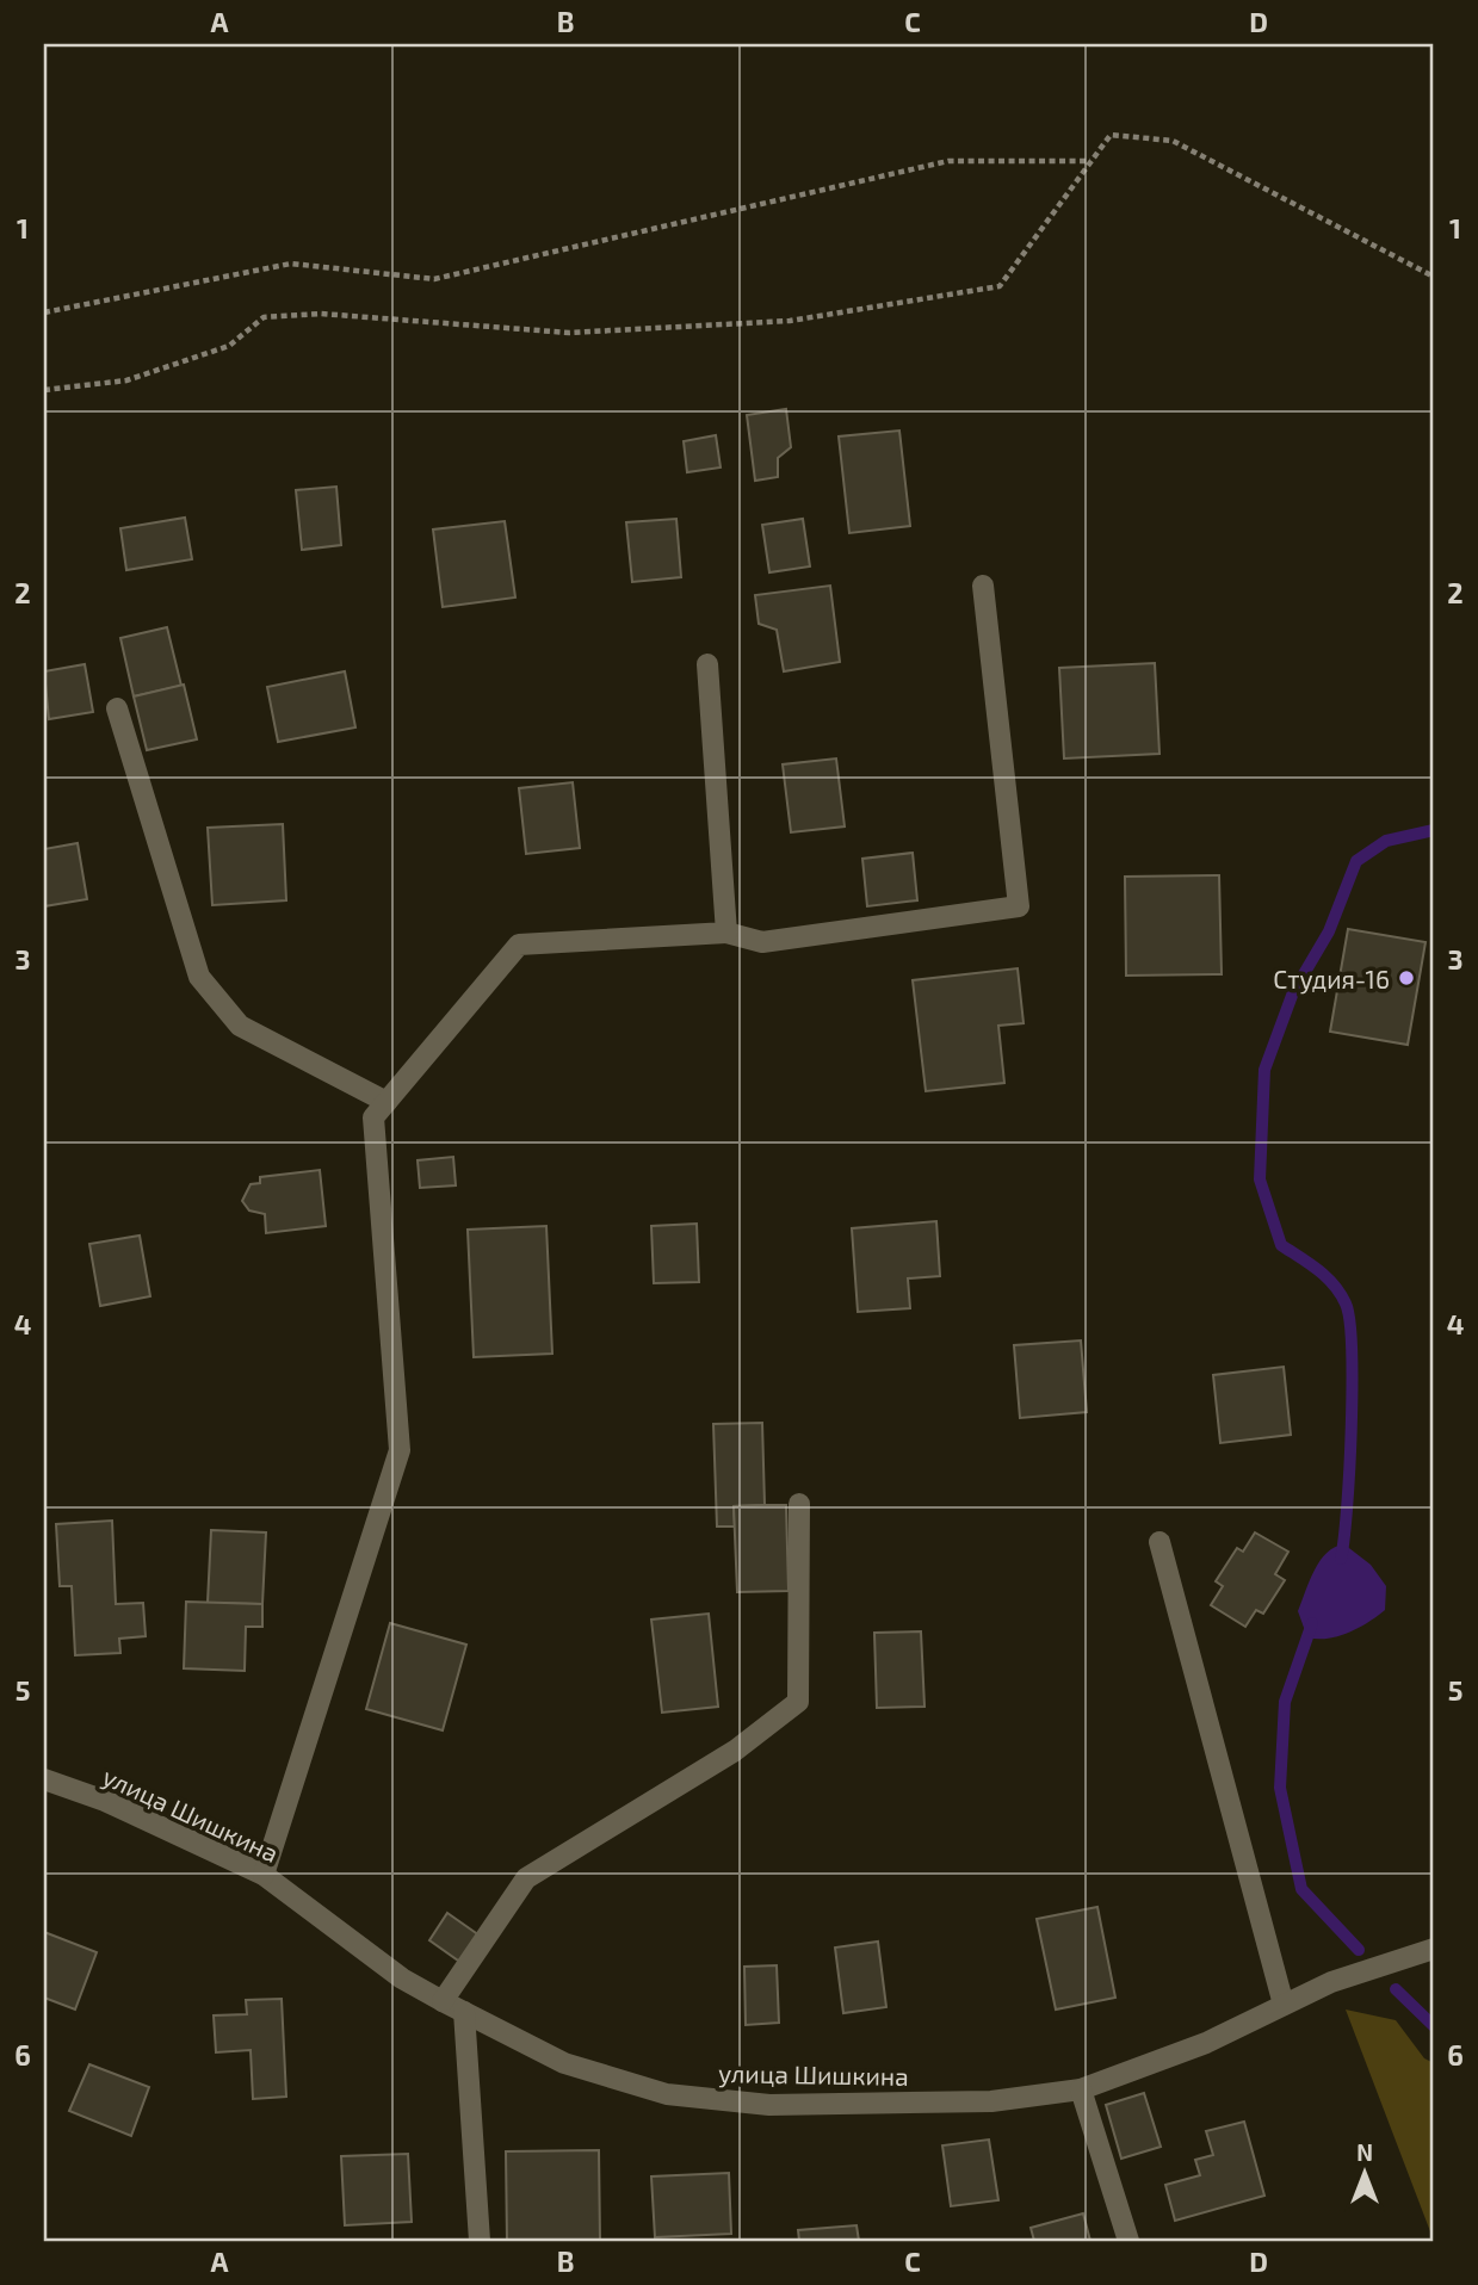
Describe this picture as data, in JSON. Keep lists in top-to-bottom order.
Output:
{
  "streets": {
    "street": ["улица Шишкина"]
  },
  "places": ["Студия-16"],
  "north": "top",
  "grid": {
    "columns": [
      "A",
      "B",
      "C",
      "D"
    ],
    "rows": [
      "1",
      "2",
      "3",
      "4",
      "5",
      "6"
    ]
  }
}
